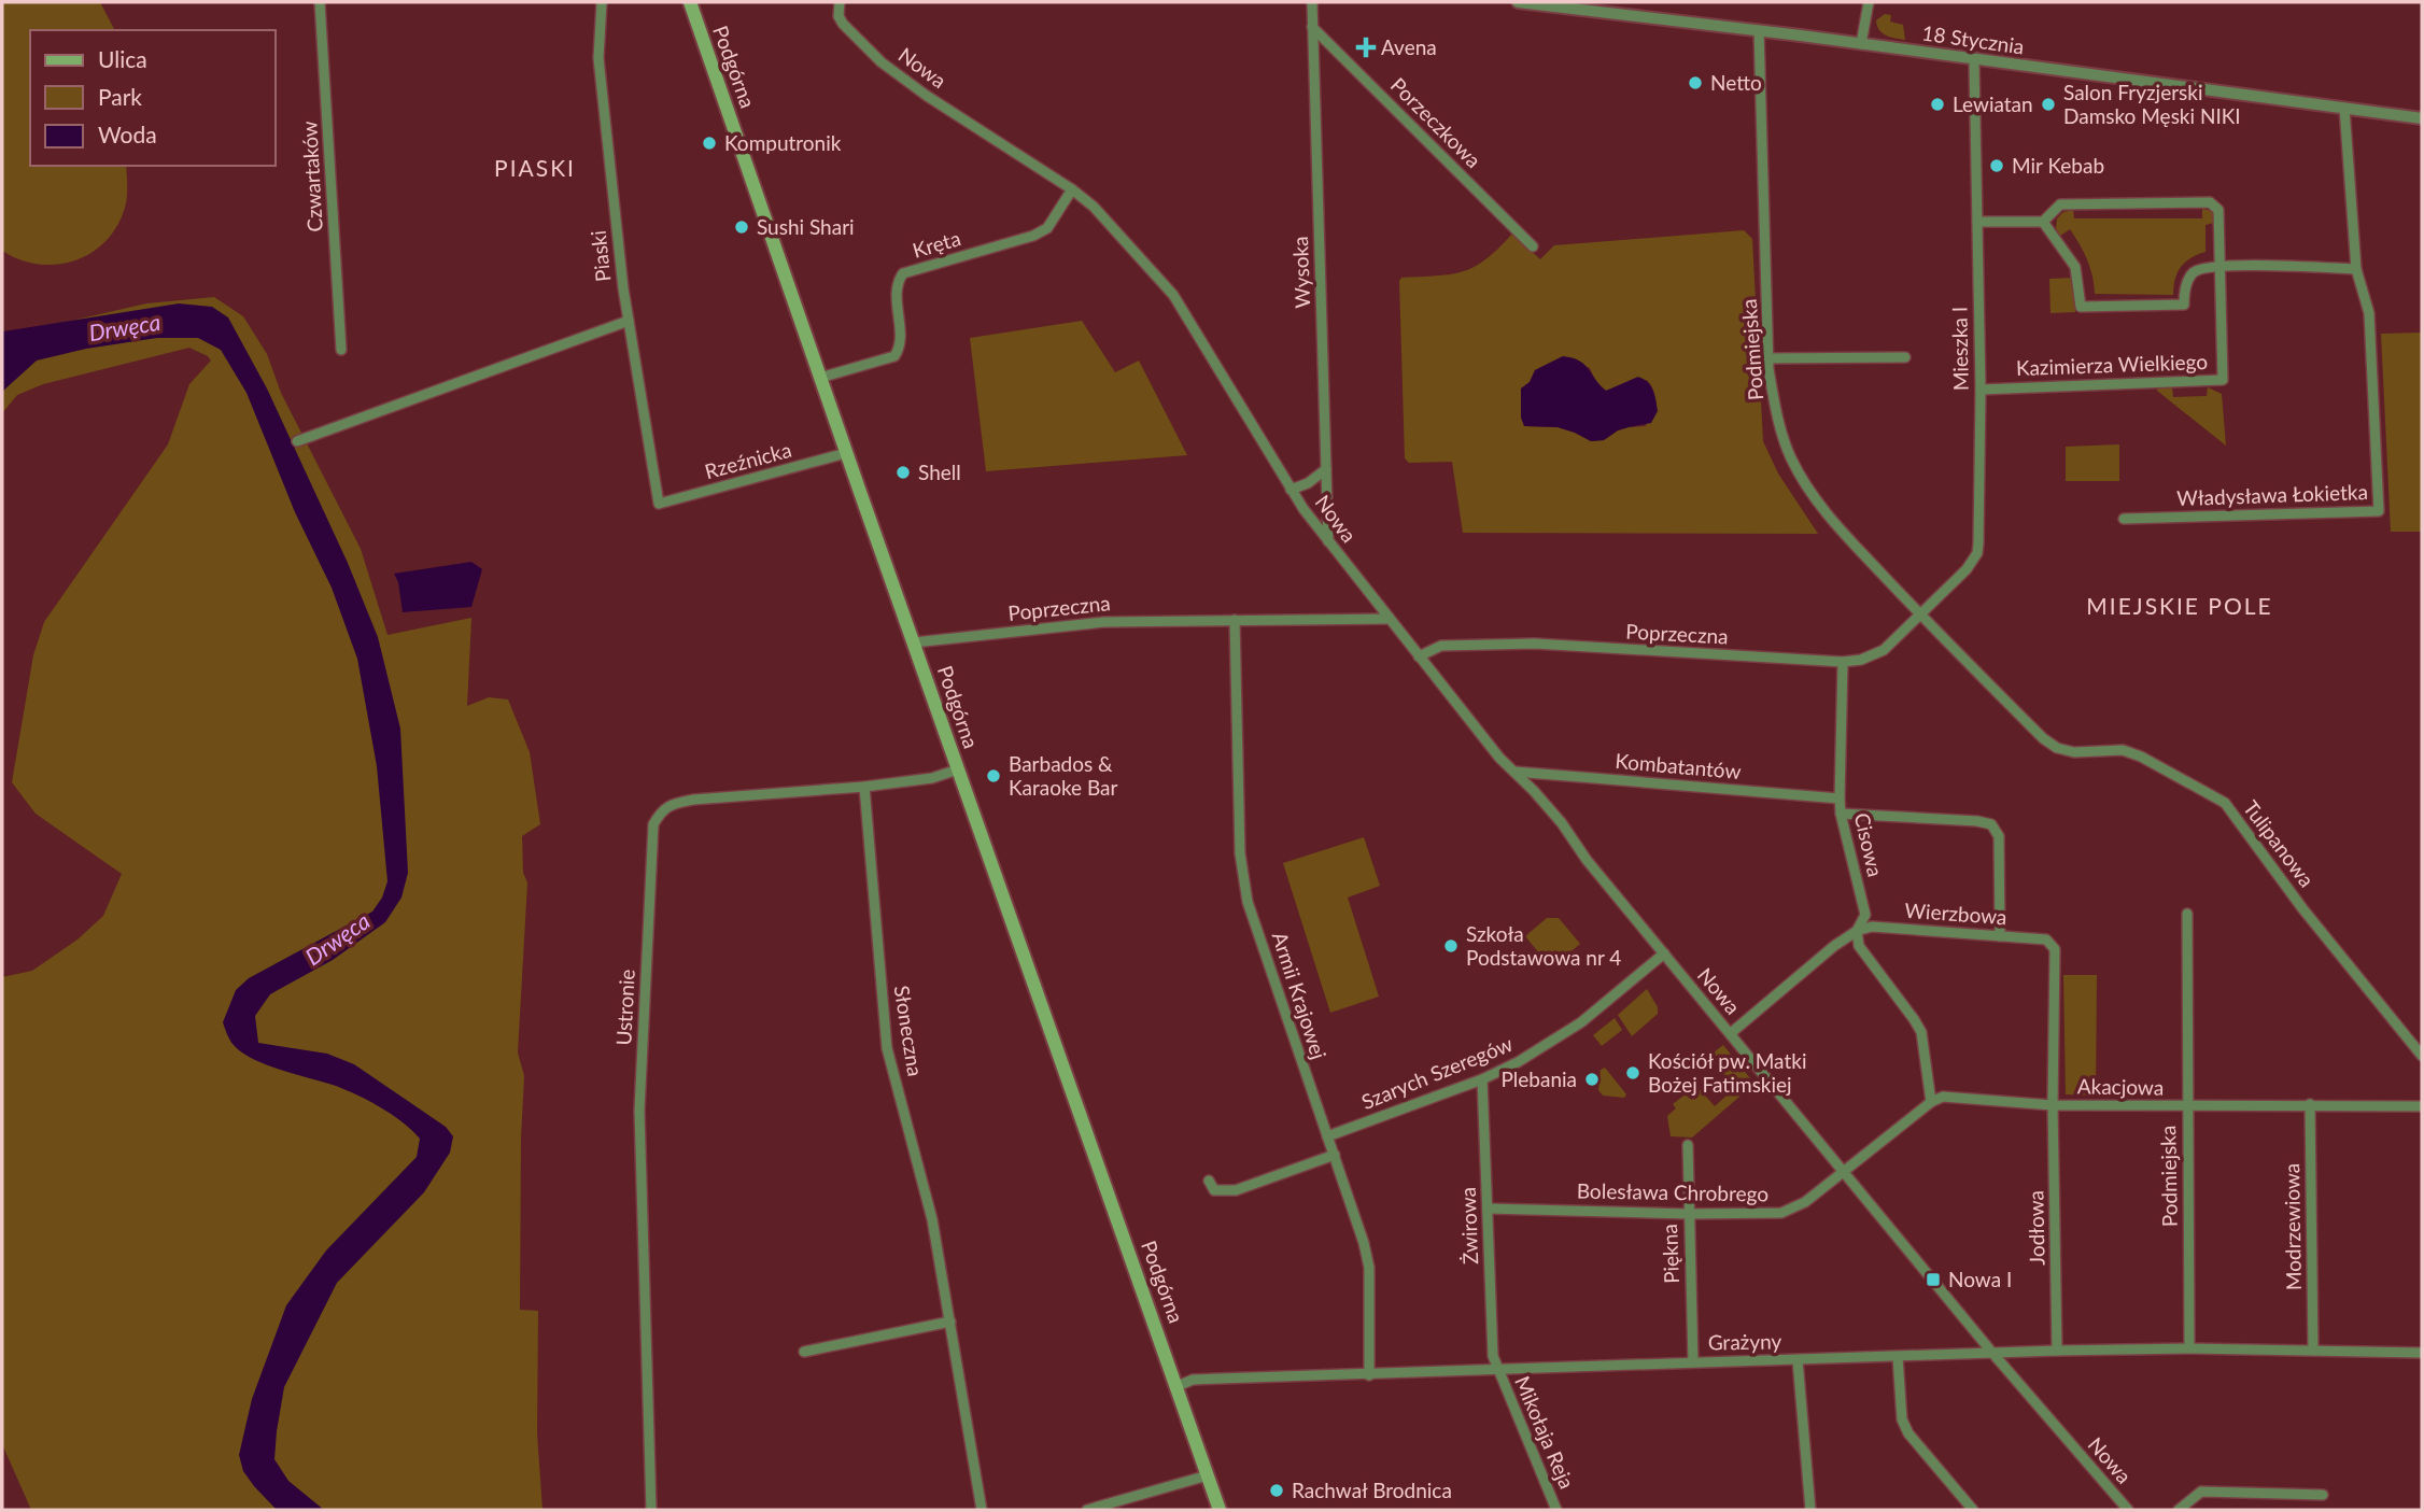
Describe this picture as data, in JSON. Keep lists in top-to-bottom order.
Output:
{
  "streets": {
    "main road": ["Podgórna"],
    "street": [
      "18 Stycznia",
      "Nowa",
      "Porzeczkowa",
      "Czwartaków",
      "Kręta",
      "Piaski",
      "Wysoka",
      "Mieszka I",
      "Podmiejska",
      "Kazimierza Wielkiego",
      "Rzeźnicka",
      "Władysława Łokietka",
      "Poprzeczna",
      "Kombatantów",
      "Tulipanowa",
      "Cisowa",
      "Wierzbowa",
      "Armii Krajowej",
      "Ustronie",
      "Słoneczna",
      "Szarych Szeregów",
      "Akacjowa",
      "Bolesława Chrobrego",
      "Żwirowa",
      "Modrzewiowa",
      "Jodłowa",
      "Piękna",
      "Grażyny",
      "Mikołaja Reja"
    ]
  },
  "crossings": [
    ["18 Stycznia", "Mieszka I"],
    ["18 Stycznia", "Podmiejska"],
    ["18 Stycznia", "Władysława Łokietka"],
    ["Podgórna", "Kręta"],
    ["Podgórna", "Rzeźnicka"],
    ["Podgórna", "Poprzeczna"],
    ["Podgórna", "Ustronie"],
    ["Podgórna", "Grażyny"],
    ["Nowa", "Kręta"],
    ["Nowa", "Wysoka"],
    ["Nowa", "Poprzeczna"],
    ["Nowa", "Kombatantów"],
    ["Nowa", "Szarych Szeregów"],
    ["Nowa", "Bolesława Chrobrego"],
    ["Nowa", "Grażyny"],
    ["Porzeczkowa", "Wysoka"],
    ["Piaski", "Rzeźnicka"],
    ["Mieszka I", "Podmiejska"],
    ["Mieszka I", "Kazimierza Wielkiego"],
    ["Mieszka I", "Poprzeczna"],
    ["Mieszka I", "Tulipanowa"],
    ["Podmiejska", "Poprzeczna"],
    ["Podmiejska", "Tulipanowa"],
    ["Podmiejska", "Akacjowa"],
    ["Podmiejska", "Grażyny"],
    ["Poprzeczna", "Tulipanowa"],
    ["Poprzeczna", "Cisowa"],
    ["Poprzeczna", "Armii Krajowej"],
    ["Kombatantów", "Cisowa"],
    ["Cisowa", "Wierzbowa"],
    ["Wierzbowa", "Akacjowa"],
    ["Wierzbowa", "Jodłowa"],
    ["Armii Krajowej", "Szarych Szeregów"],
    ["Armii Krajowej", "Grażyny"],
    ["Ustronie", "Słoneczna"],
    ["Szarych Szeregów", "Żwirowa"],
    ["Akacjowa", "Modrzewiowa"],
    ["Akacjowa", "Jodłowa"],
    ["Bolesława Chrobrego", "Żwirowa"],
    ["Bolesława Chrobrego", "Piękna"],
    ["Żwirowa", "Grażyny"],
    ["Żwirowa", "Mikołaja Reja"],
    ["Modrzewiowa", "Grażyny"],
    ["Jodłowa", "Grażyny"],
    ["Piękna", "Grażyny"],
    ["Grażyny", "Mikołaja Reja"]
  ],
  "districts": ["PIASKI", "MIEJSKIE POLE"],
  "water": ["Drwęca"],
  "places": {
    "health": ["Avena"],
    "other": [
      "Netto",
      "Lewiatan",
      "Salon Fryzjerski Damsko Męski NIKI",
      "Komputronik",
      "Mir Kebab",
      "Sushi Shari",
      "Shell",
      "Barbados & Karaoke Bar",
      "Szkoła Podstawowa nr 4",
      "Kościół pw. Matki Bożej Fatimskiej",
      "Plebania",
      "Rachwał Brodnica"
    ],
    "transit": ["Nowa I"]
  },
  "legend": ["Ulica", "Park", "Woda"]
}
